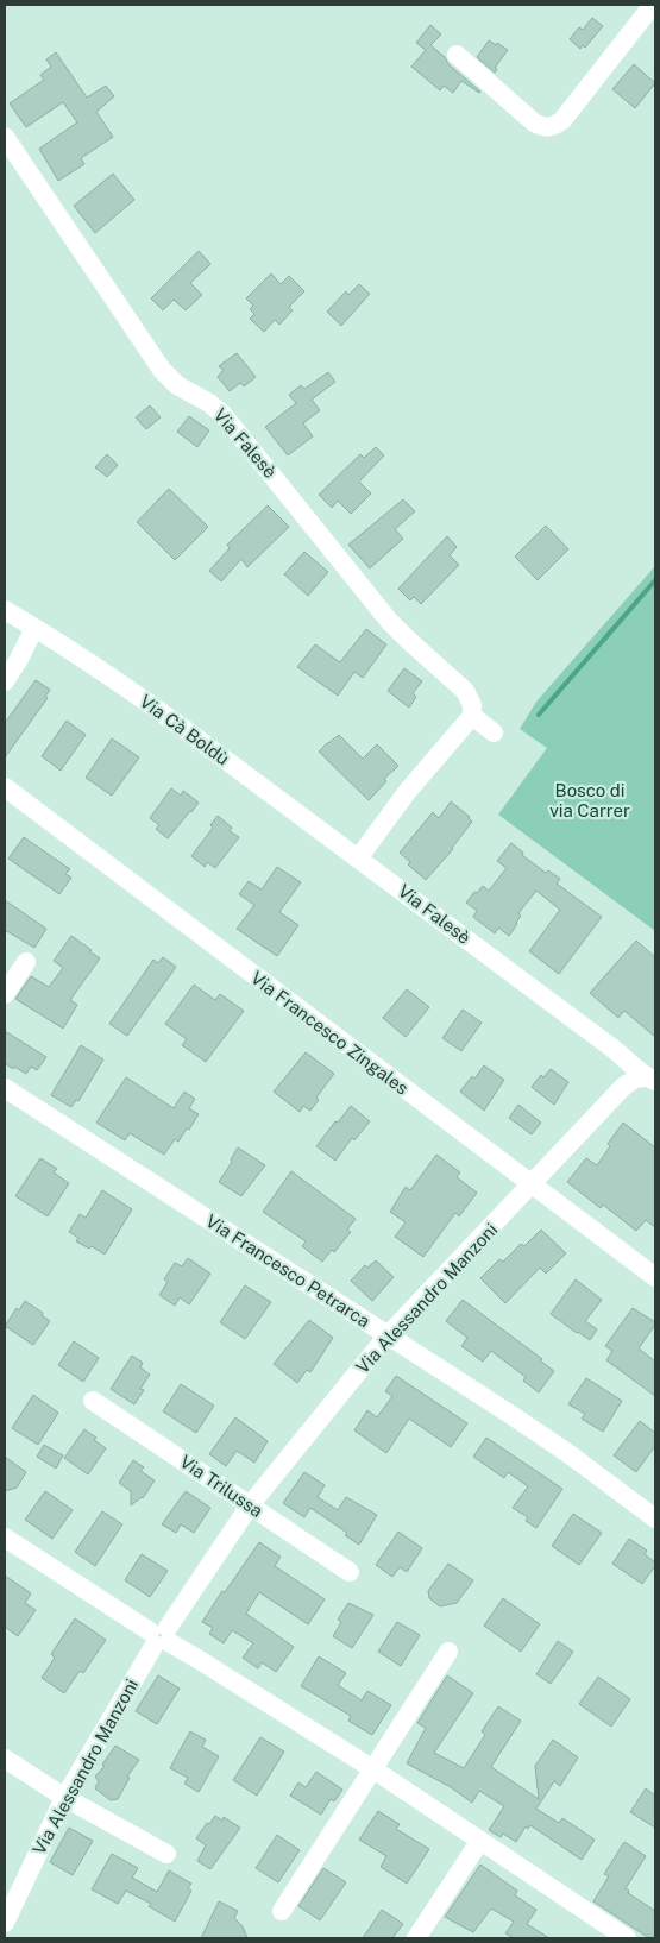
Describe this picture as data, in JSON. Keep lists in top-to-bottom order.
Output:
{
  "streets": {
    "street": [
      "Via Falesè",
      "Via Cà Boldù",
      "Via Francesco Zingales",
      "Via Francesco Petrarca",
      "Via Alessandro Manzoni",
      "Via Trilussa"
    ]
  },
  "crossings": [
    ["Via Falesè", "Via Cà Boldù"],
    ["Via Falesè", "Via Alessandro Manzoni"],
    ["Via Francesco Zingales", "Via Alessandro Manzoni"],
    ["Via Francesco Petrarca", "Via Alessandro Manzoni"],
    ["Via Alessandro Manzoni", "Via Trilussa"]
  ],
  "parks": ["Bosco di via Carrer"]
}
